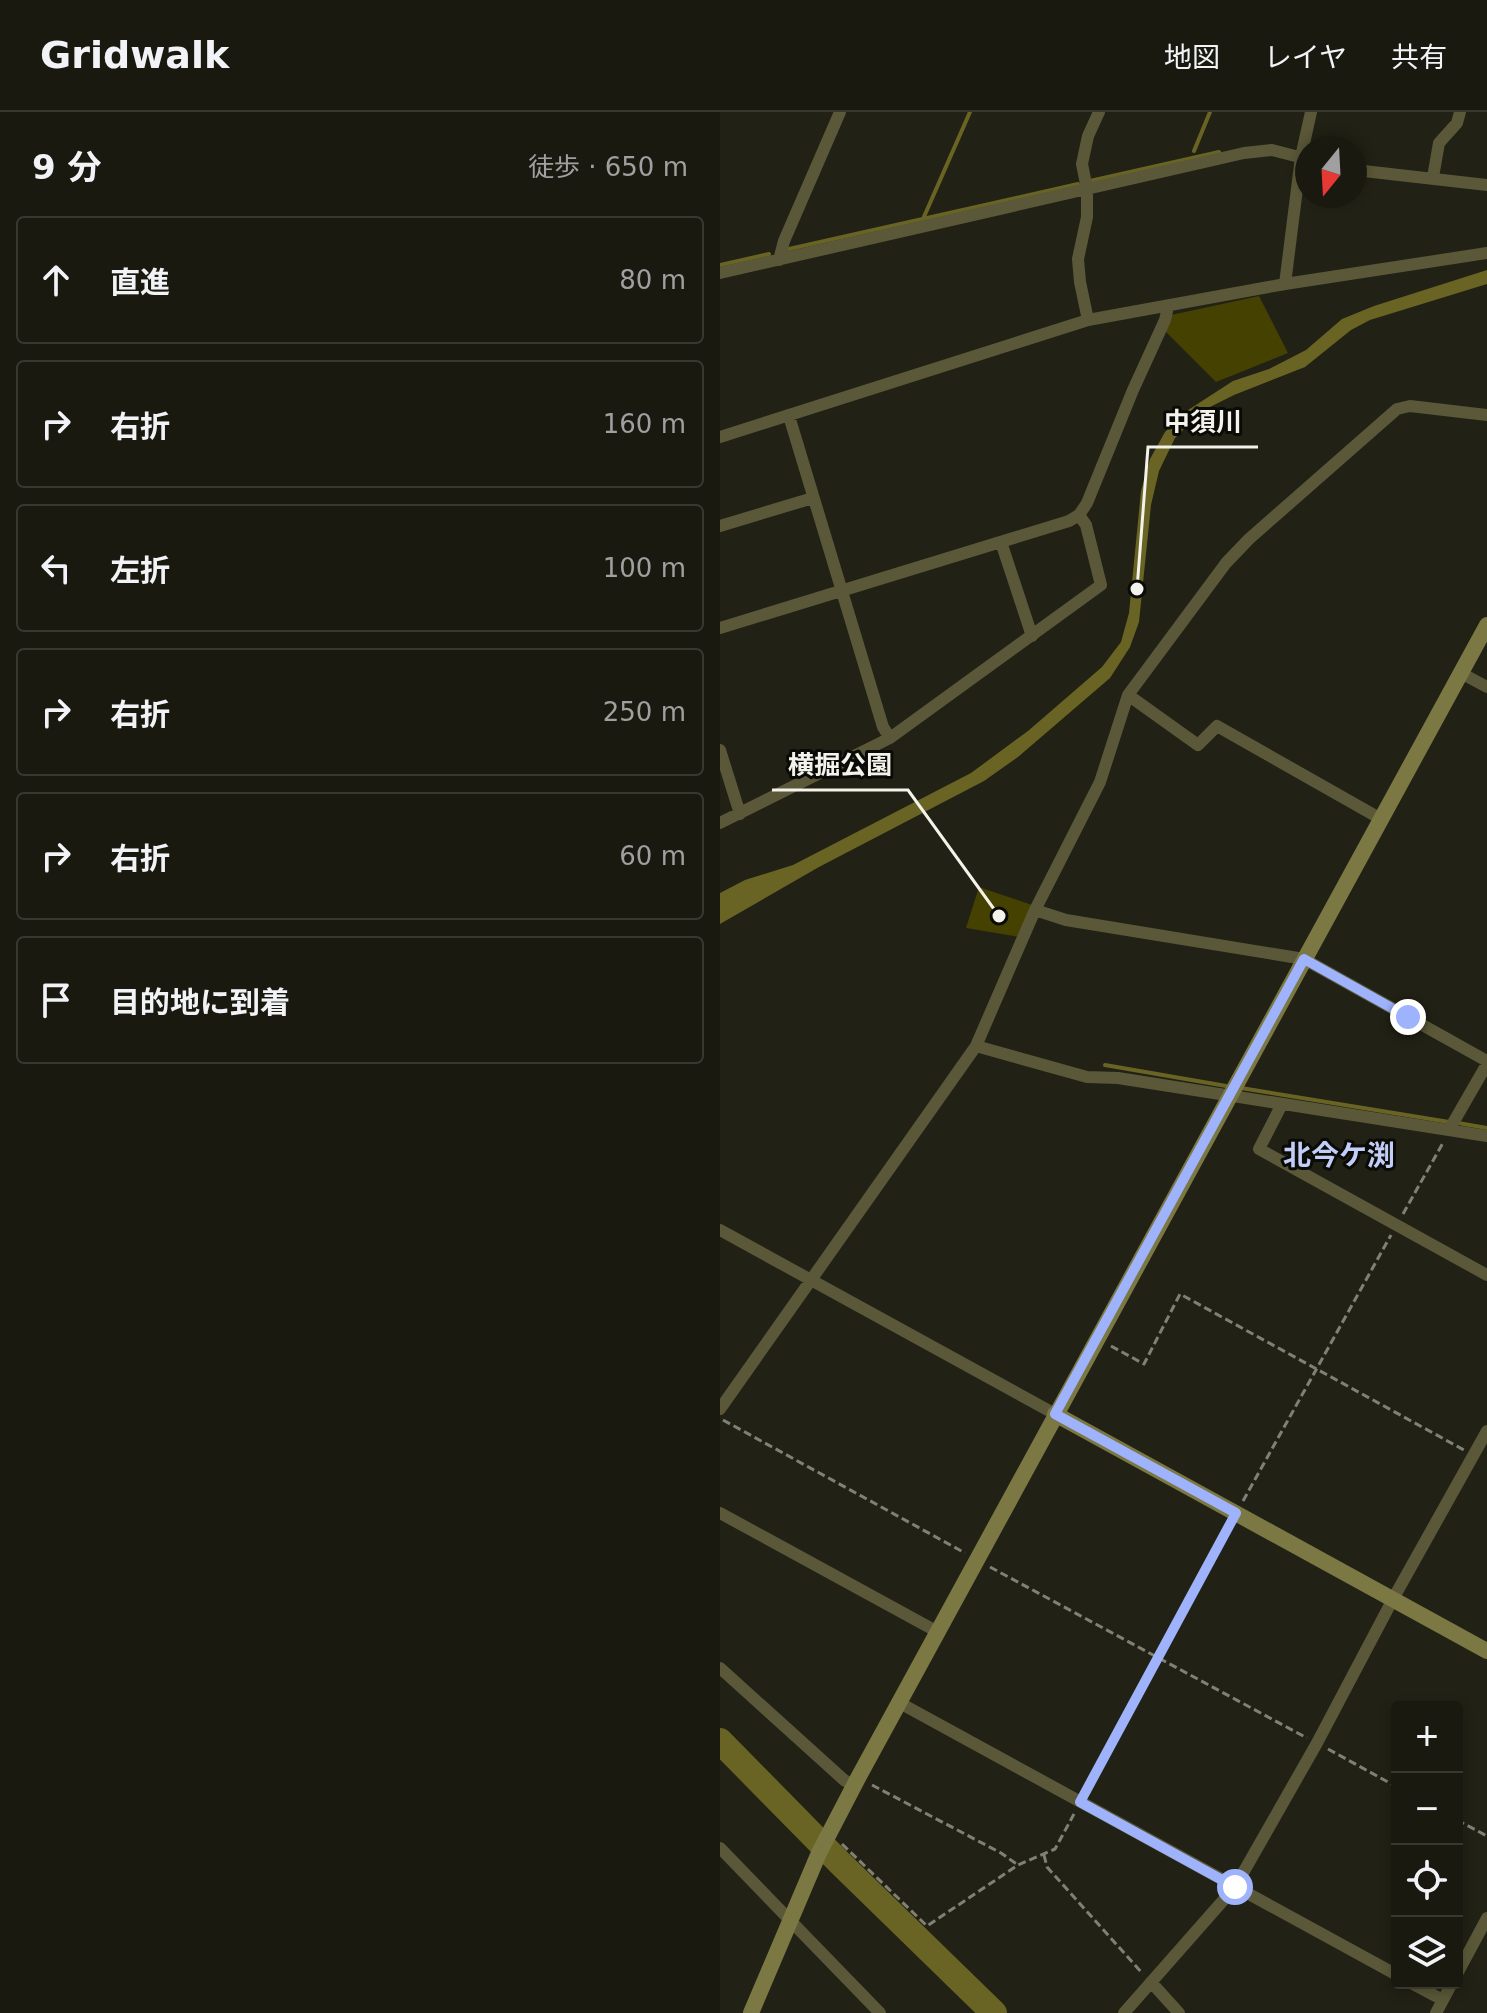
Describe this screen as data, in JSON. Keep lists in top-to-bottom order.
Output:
{
  "districts": ["北今ケ渕"],
  "places": ["中須川", "横掘公園"],
  "north": "bottom",
  "page": {
    "header": "Gridwalk",
    "nav": ["地図", "レイヤ", "共有"],
    "heading": ["9 分", "徒歩 · 650 m"],
    "list": [
      ["直進", "80 m"],
      ["右折", "160 m"],
      ["左折", "100 m"],
      ["右折", "250 m"],
      ["右折", "60 m"],
      "目的地に到着"
    ],
    "map_buttons": ["+", "−"]
  }
}
